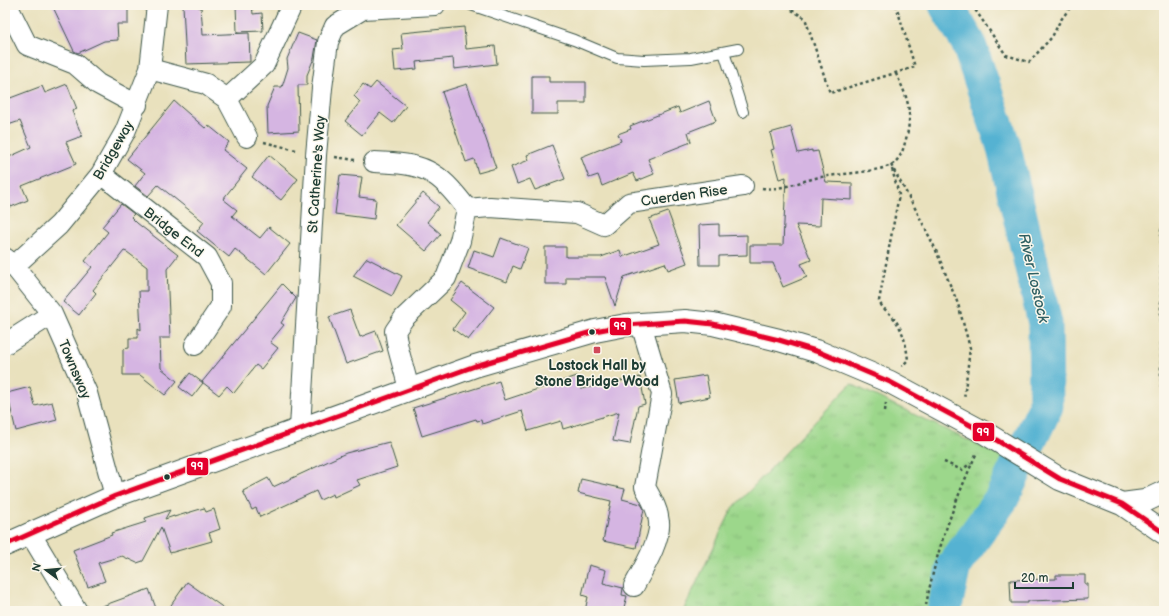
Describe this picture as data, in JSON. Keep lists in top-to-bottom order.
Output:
{
  "streets": {
    "street": [
      "Bridgeway",
      "St Catherine's Way",
      "Cuerden Rise",
      "Bridge End",
      "Townsway"
    ]
  },
  "crossings": [
    ["Bridgeway", "Bridge End"],
    ["Bridgeway", "Townsway"]
  ],
  "water": ["River Lostock"],
  "places": {
    "transit": ["Lostock Hall by Stone Bridge Wood"]
  },
  "lines": ["transit line 99"],
  "scale_bar": "20 m",
  "north": "left"
}
